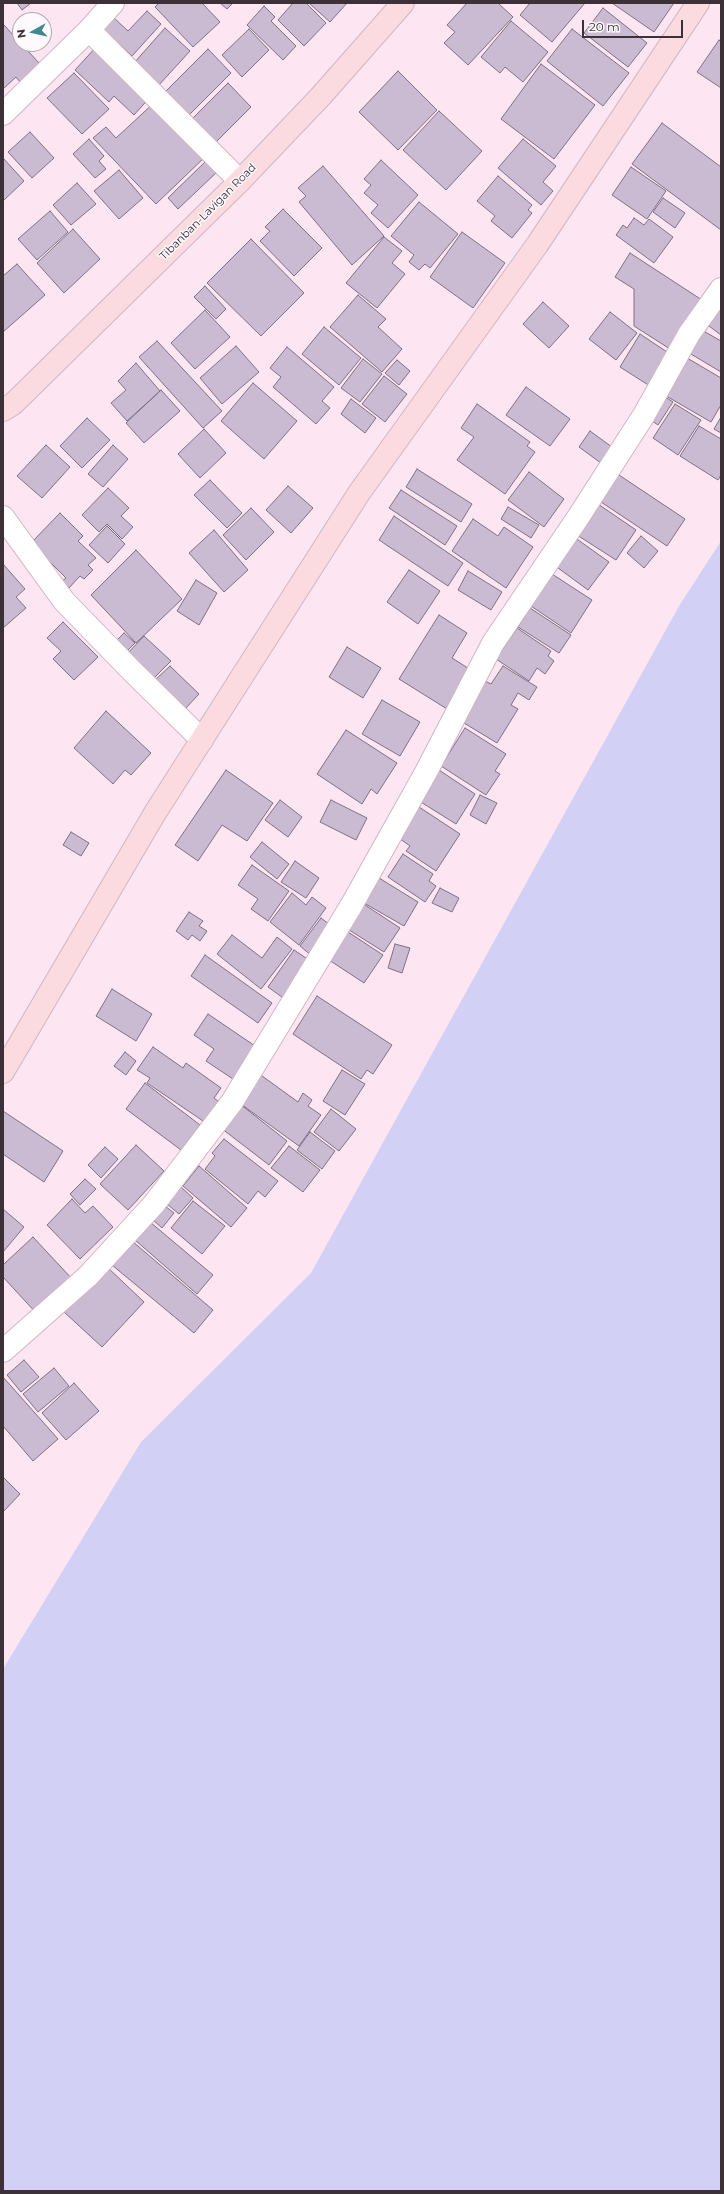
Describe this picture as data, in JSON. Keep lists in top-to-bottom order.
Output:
{
  "streets": {
    "street": ["Tibanban-Lavigan Road"]
  },
  "scale_bar": "20 m",
  "north": "left"
}
